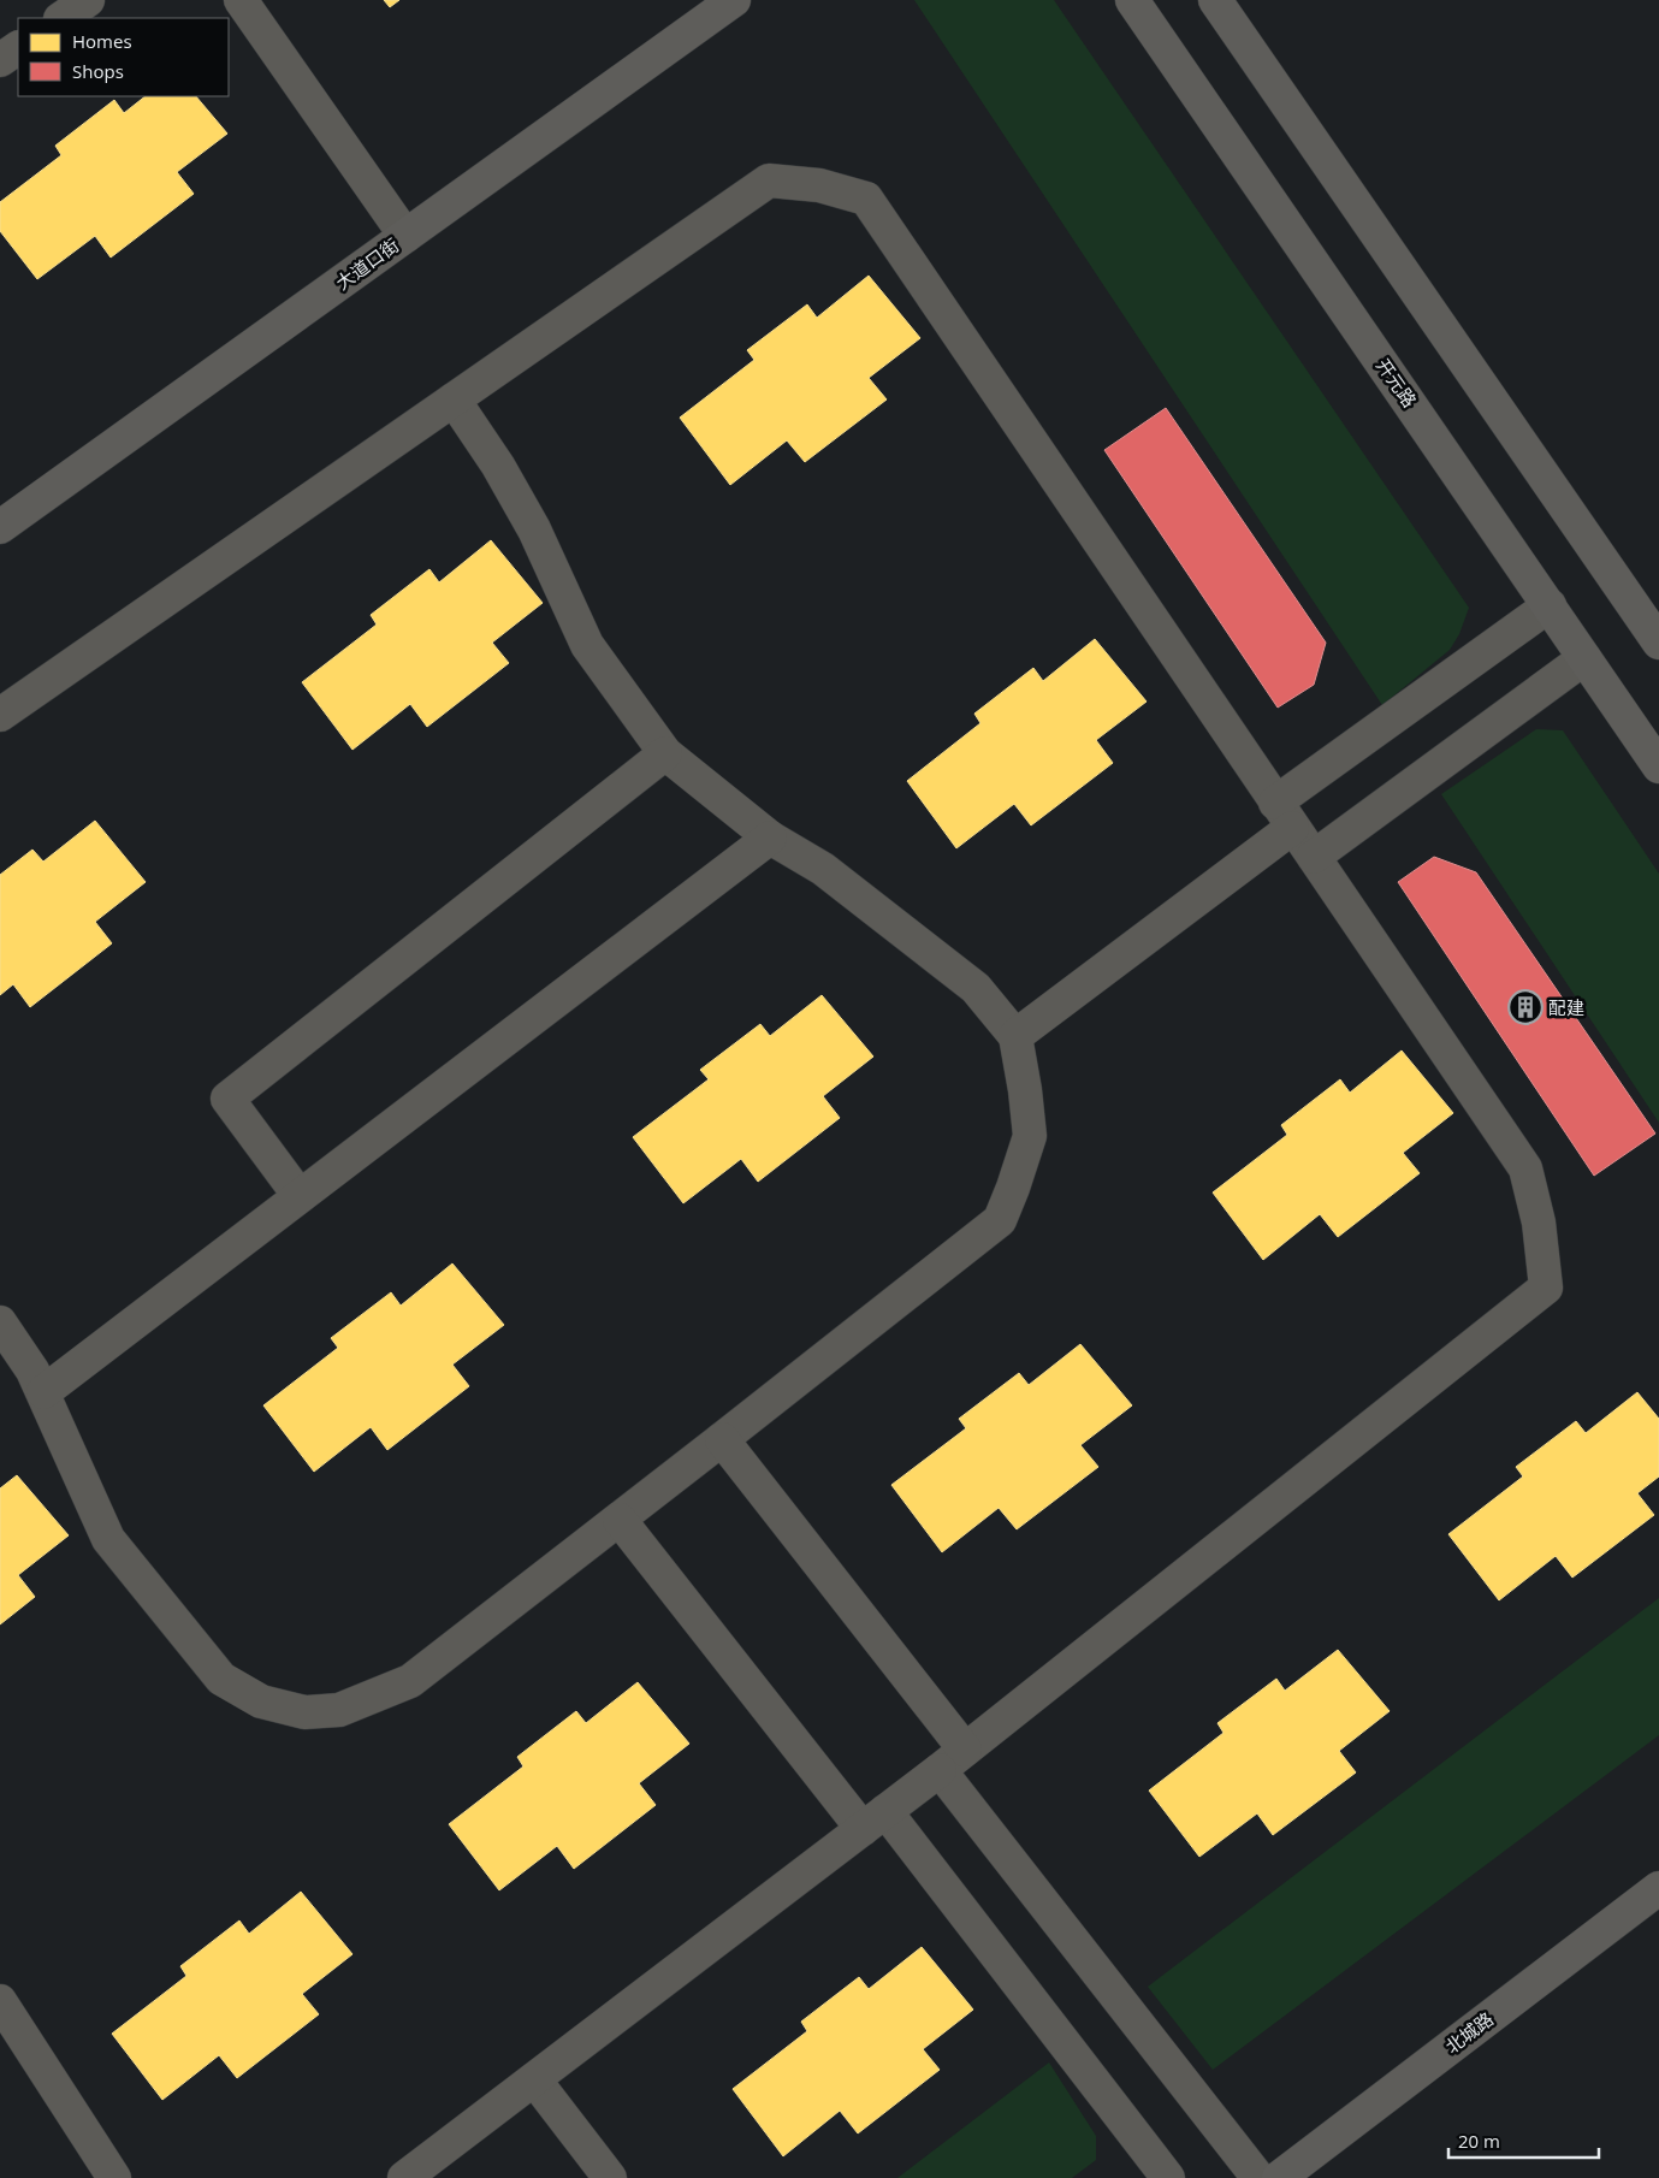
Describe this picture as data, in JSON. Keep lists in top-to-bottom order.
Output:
{
  "streets": {
    "main road": ["大道口街", "开元路", "北城路"]
  },
  "places": {
    "building": ["配建"]
  },
  "legend": ["Homes", "Shops"],
  "scale_bar": "20 m"
}
